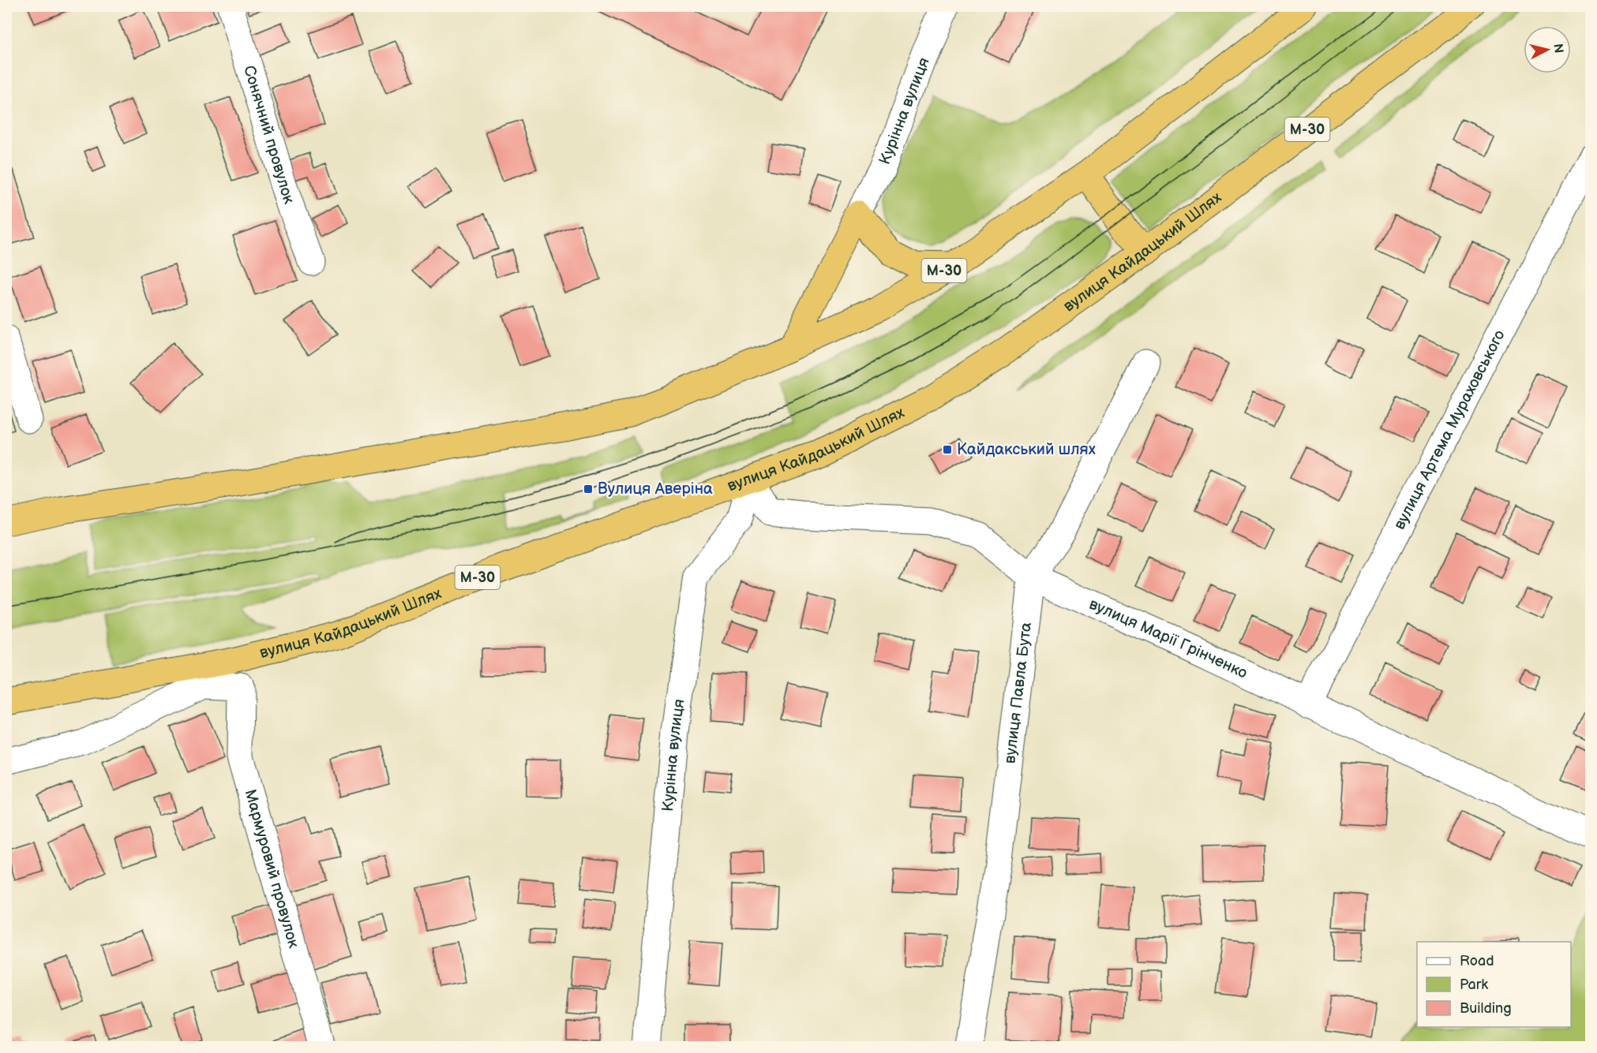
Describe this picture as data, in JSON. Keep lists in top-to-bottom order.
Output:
{
  "streets": {
    "highway": ["М-30", "вулиця Кайдацький Шлях"],
    "street": [
      "Курінна вулиця",
      "Сонячний провулок",
      "вулиця Артема Мураховського",
      "вулиця Марії Грінченко",
      "вулиця Павла Бута",
      "Мармуровий провулок"
    ]
  },
  "crossings": [
    ["Курінна вулиця", "вулиця Кайдацький Шлях"],
    ["Курінна вулиця", "вулиця Марії Грінченко"],
    ["вулиця Кайдацький Шлях", "вулиця Марії Грінченко"],
    ["вулиця Артема Мураховського", "вулиця Марії Грінченко"],
    ["вулиця Марії Грінченко", "вулиця Павла Бута"]
  ],
  "places": {
    "transit": ["Кайдакський шлях", "Вулиця Аверіна"]
  },
  "legend": ["Road", "Park", "Building"],
  "north": "right"
}
